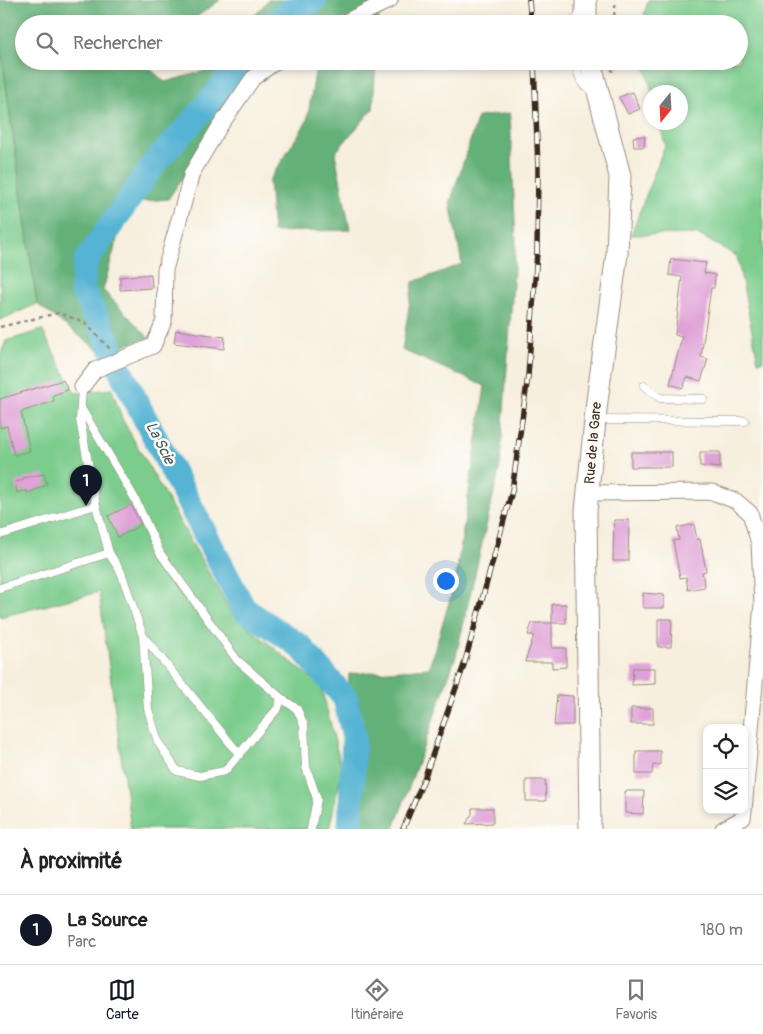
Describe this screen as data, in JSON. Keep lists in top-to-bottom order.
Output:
{
  "streets": {
    "street": ["Rue de la Gare"]
  },
  "water": ["La Scie"],
  "north": "bottom",
  "page": {
    "search": "Rechercher",
    "pins": "1",
    "heading": "À proximité",
    "list": [
      {
        "mark": "1",
        "name": "La Source",
        "note": "Parc",
        "value": "180 m"
      }
    ],
    "nav": ["Carte", "Itinéraire", "Favoris"]
  }
}
